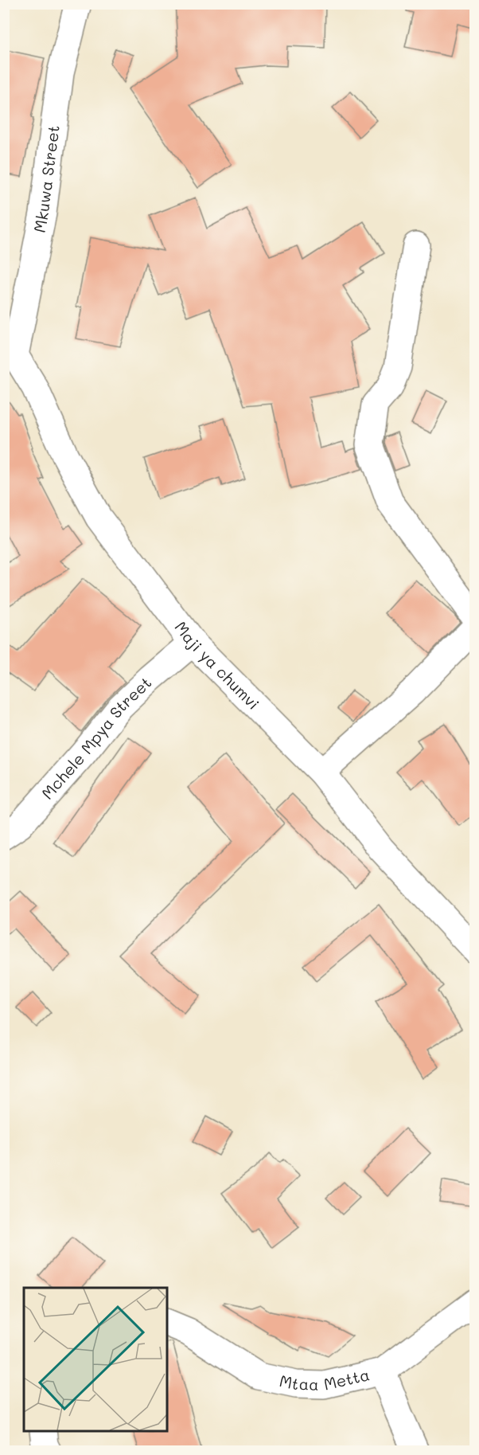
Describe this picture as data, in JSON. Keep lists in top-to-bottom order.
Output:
{
  "streets": {
    "street": [
      "Mkuwa Street",
      "Maji ya chumvi",
      "Mchele Mpya Street",
      "Mtaa Metta"
    ]
  },
  "crossings": [
    ["Mkuwa Street", "Maji ya chumvi"],
    ["Maji ya chumvi", "Mchele Mpya Street"]
  ]
}
